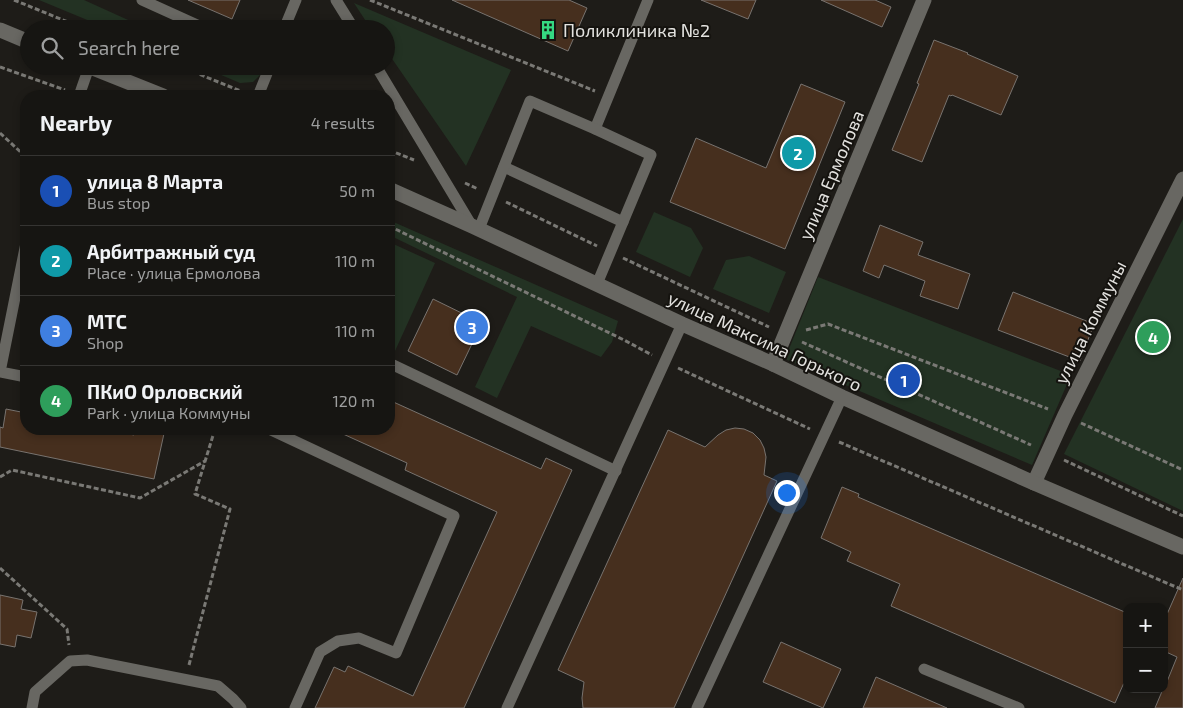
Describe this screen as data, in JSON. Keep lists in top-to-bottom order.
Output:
{
  "streets": {
    "main road": ["улица Ермолова", "улица Коммуны", "улица Максима Горького"]
  },
  "crossings": [
    ["улица Ермолова", "улица Максима Горького"],
    ["улица Коммуны", "улица Максима Горького"]
  ],
  "places": {
    "building": ["Поликлиника №2"]
  },
  "page": {
    "search": "Search here",
    "heading": ["Nearby", "4 results"],
    "pins": [
      "2",
      "3",
      "4",
      "1"
    ],
    "list": [
      {
        "mark": "1",
        "name": "улица 8 Марта",
        "note": "Bus stop",
        "value": "50 m"
      },
      {
        "mark": "2",
        "name": "Арбитражный суд",
        "note": "Place · улица Ермолова",
        "value": "110 m"
      },
      {
        "mark": "3",
        "name": "МТС",
        "note": "Shop",
        "value": "110 m"
      },
      {
        "mark": "4",
        "name": "ПКиО Орловский",
        "note": "Park · улица Коммуны",
        "value": "120 m"
      }
    ],
    "map_buttons": ["+", "−"]
  }
}
